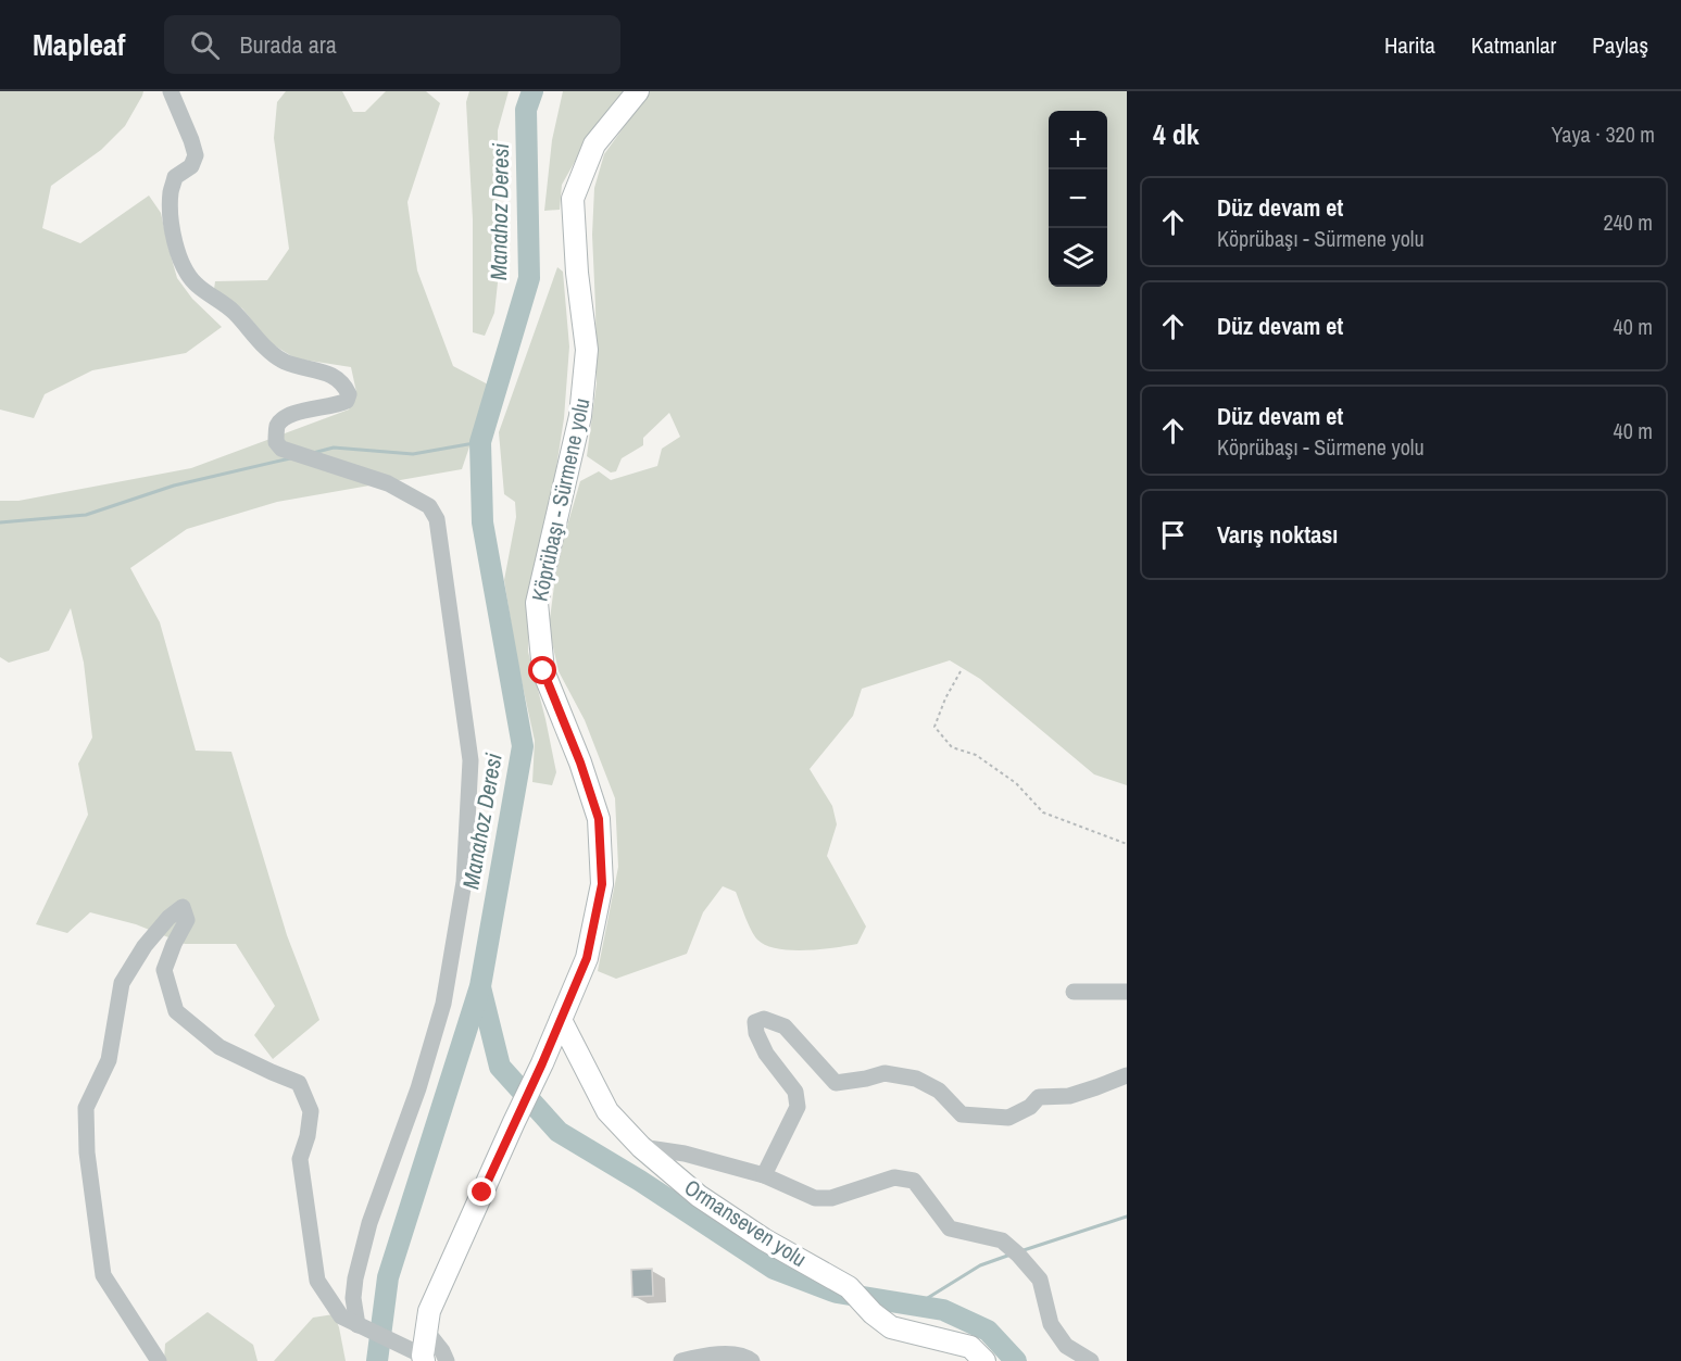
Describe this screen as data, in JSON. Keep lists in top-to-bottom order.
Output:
{
  "streets": {
    "main road": ["Köprübaşı - Sürmene yolu", "Ormanseven yolu"]
  },
  "crossings": [
    ["Köprübaşı - Sürmene yolu", "Ormanseven yolu"]
  ],
  "water": ["Manahoz Deresi"],
  "page": {
    "header": "Mapleaf",
    "search": "Burada ara",
    "nav": ["Harita", "Katmanlar", "Paylaş"],
    "heading": ["4 dk", "Yaya · 320 m"],
    "map_buttons": ["+", "−"],
    "list": [
      ["Düz devam et", "Köprübaşı - Sürmene yolu", "240 m"],
      ["Düz devam et", "40 m"],
      ["Düz devam et", "Köprübaşı - Sürmene yolu", "40 m"],
      "Varış noktası"
    ]
  }
}
